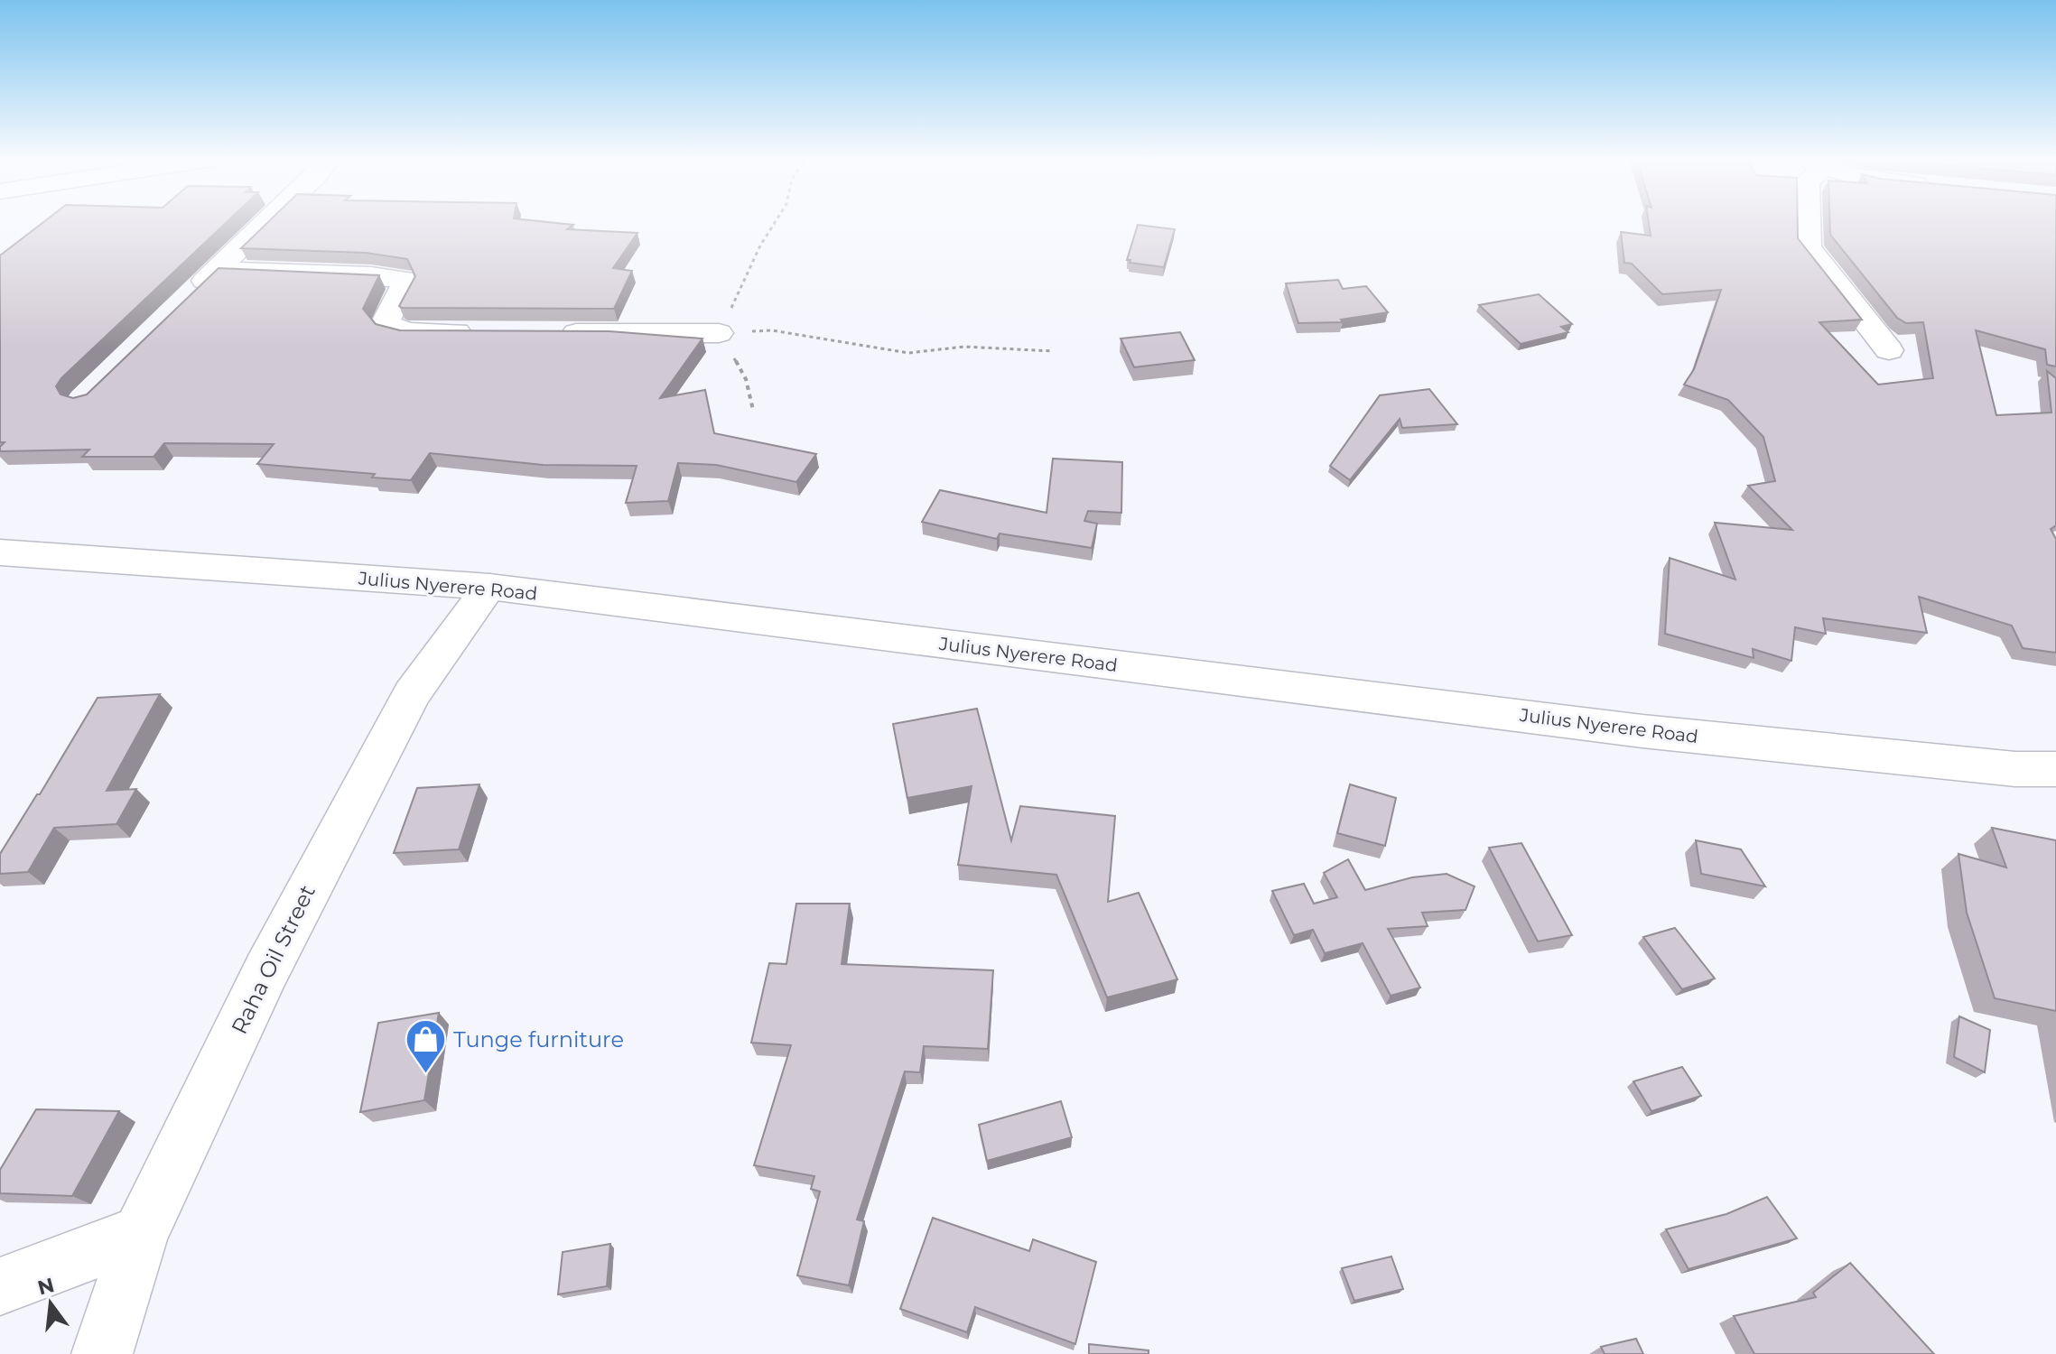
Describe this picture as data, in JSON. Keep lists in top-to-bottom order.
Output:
{
  "streets": {
    "main road": ["Julius Nyerere Road", "Raha Oil Street"]
  },
  "crossings": [
    ["Julius Nyerere Road", "Raha Oil Street"]
  ],
  "places": {
    "shop": ["Tunge furniture"]
  },
  "north": "top"
}
